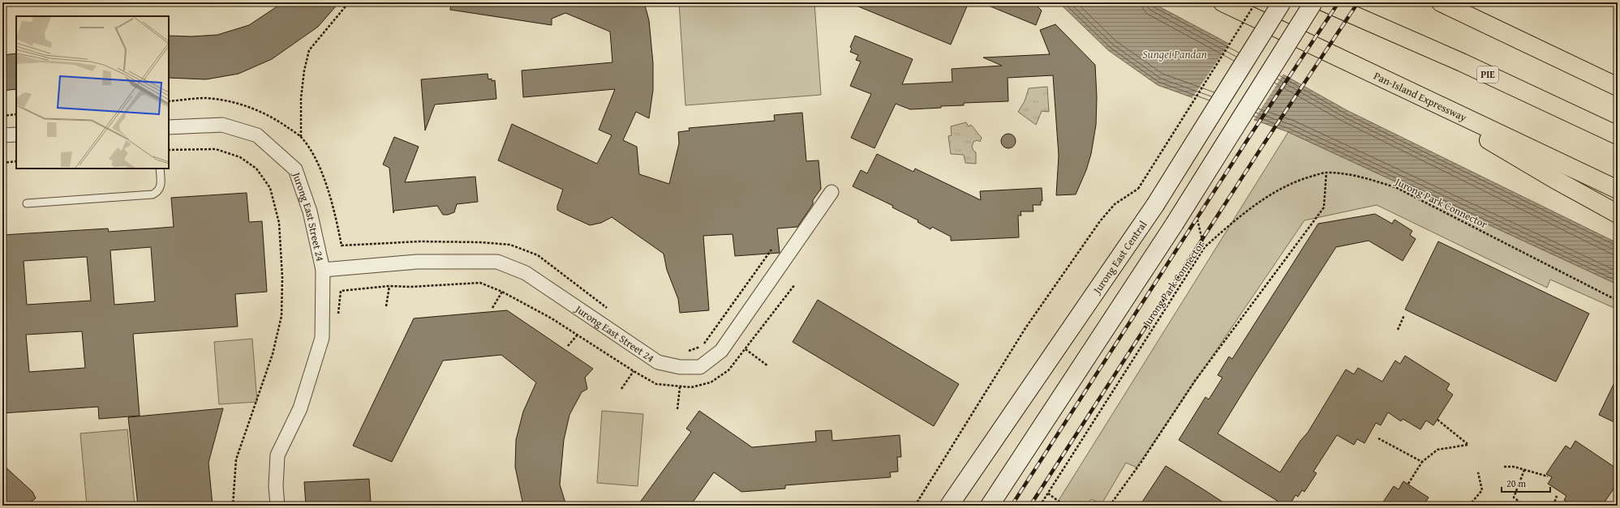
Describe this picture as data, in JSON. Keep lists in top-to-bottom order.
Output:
{
  "streets": {
    "highway": ["PIE", "Pan-Island Expressway"],
    "main road": ["Jurong East Central"],
    "street": ["Jurong East Street 24"],
    "path": ["Jurong Park Connector"]
  },
  "water": ["Sungei Pandan"],
  "scale_bar": "20 m"
}
